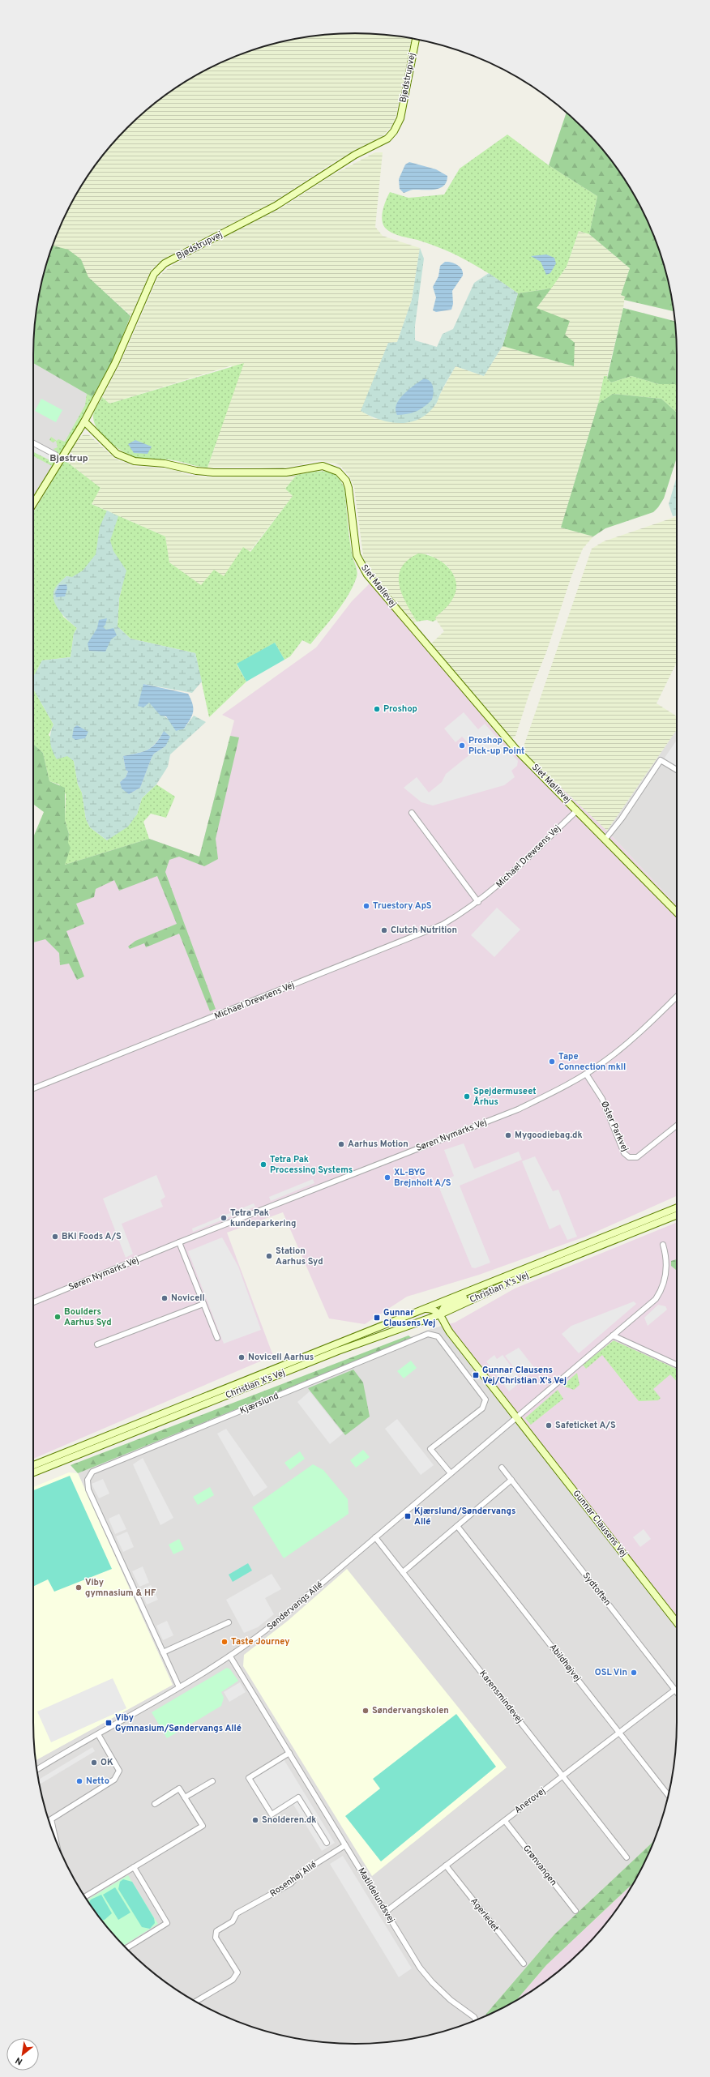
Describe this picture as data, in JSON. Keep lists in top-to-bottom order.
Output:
{
  "streets": {
    "street": [
      "Bjødstrupvej",
      "Slet Møllevej",
      "Michael Drewsens Vej",
      "Øster Parkvej",
      "Søren Nymarks Vej",
      "Christian X's Vej",
      "Kjærslund",
      "Gunnar Clausens Vej",
      "Sydtoften",
      "Søndervangs Allé",
      "Abildhøjvej",
      "Karensmindevej",
      "Anerovej",
      "Grønvangen",
      "Rosenhøj Allé",
      "Matildelundsvej",
      "Agerledet"
    ]
  },
  "crossings": [
    ["Bjødstrupvej", "Slet Møllevej"],
    ["Slet Møllevej", "Michael Drewsens Vej"],
    ["Øster Parkvej", "Søren Nymarks Vej"],
    ["Christian X's Vej", "Gunnar Clausens Vej"],
    ["Kjærslund", "Søndervangs Allé"],
    ["Gunnar Clausens Vej", "Søndervangs Allé"],
    ["Sydtoften", "Anerovej"],
    ["Søndervangs Allé", "Karensmindevej"],
    ["Søndervangs Allé", "Matildelundsvej"],
    ["Abildhøjvej", "Anerovej"],
    ["Karensmindevej", "Anerovej"],
    ["Anerovej", "Grønvangen"],
    ["Anerovej", "Matildelundsvej"],
    ["Anerovej", "Agerledet"],
    ["Rosenhøj Allé", "Matildelundsvej"]
  ],
  "districts": ["Bjøstrup"],
  "places": {
    "other": [
      "Proshop",
      "Proshop Pick-up Point",
      "Truestory ApS",
      "Clutch Nutrition",
      "Tape Connection mkII",
      "Spejdermuseet Århus",
      "Mygoodiebag.dk",
      "Aarhus Motion",
      "Tetra Pak Processing Systems",
      "XL-BYG Brejnholt A/S",
      "Tetra Pak kundeparkering",
      "BKI Foods A/S",
      "Station Aarhus Syd",
      "Novicell",
      "Boulders Aarhus Syd",
      "Novicell Aarhus",
      "Safeticket A/S",
      "Viby gymnasium & HF",
      "Taste Journey",
      "OSL Vin",
      "Søndervangskolen",
      "OK",
      "Netto",
      "Snolderen.dk"
    ],
    "transit": [
      "Gunnar Clausens Vej",
      "Gunnar Clausens Vej/Christian X's Vej",
      "Kjærslund/Søndervangs Allé",
      "Viby Gymnasium/Søndervangs Allé"
    ]
  },
  "north": "bottom left"
}
